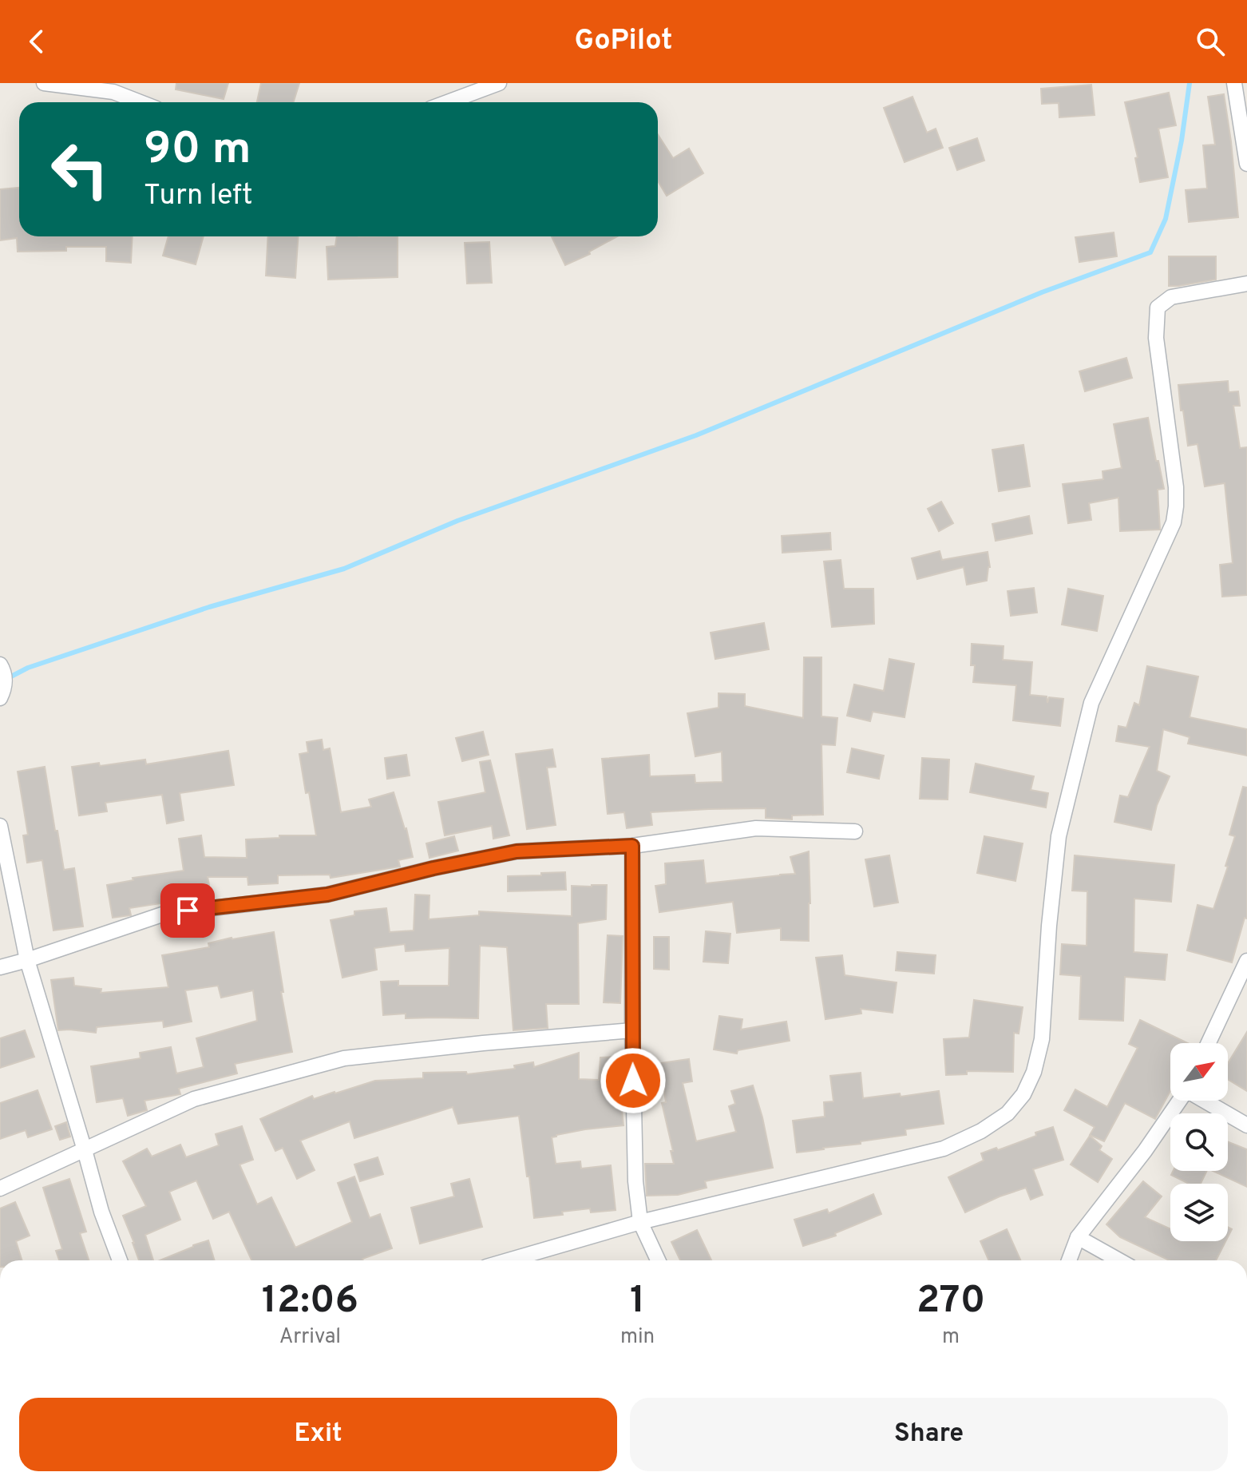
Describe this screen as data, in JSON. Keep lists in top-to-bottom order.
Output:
{
  "north": "top right",
  "page": {
    "header": "GoPilot",
    "turn": ["90 m", "Turn left"],
    "eta": [
      "12:06",
      "Arrival",
      "1",
      "min",
      "270",
      "m"
    ],
    "buttons": ["Exit", "Share"]
  }
}
